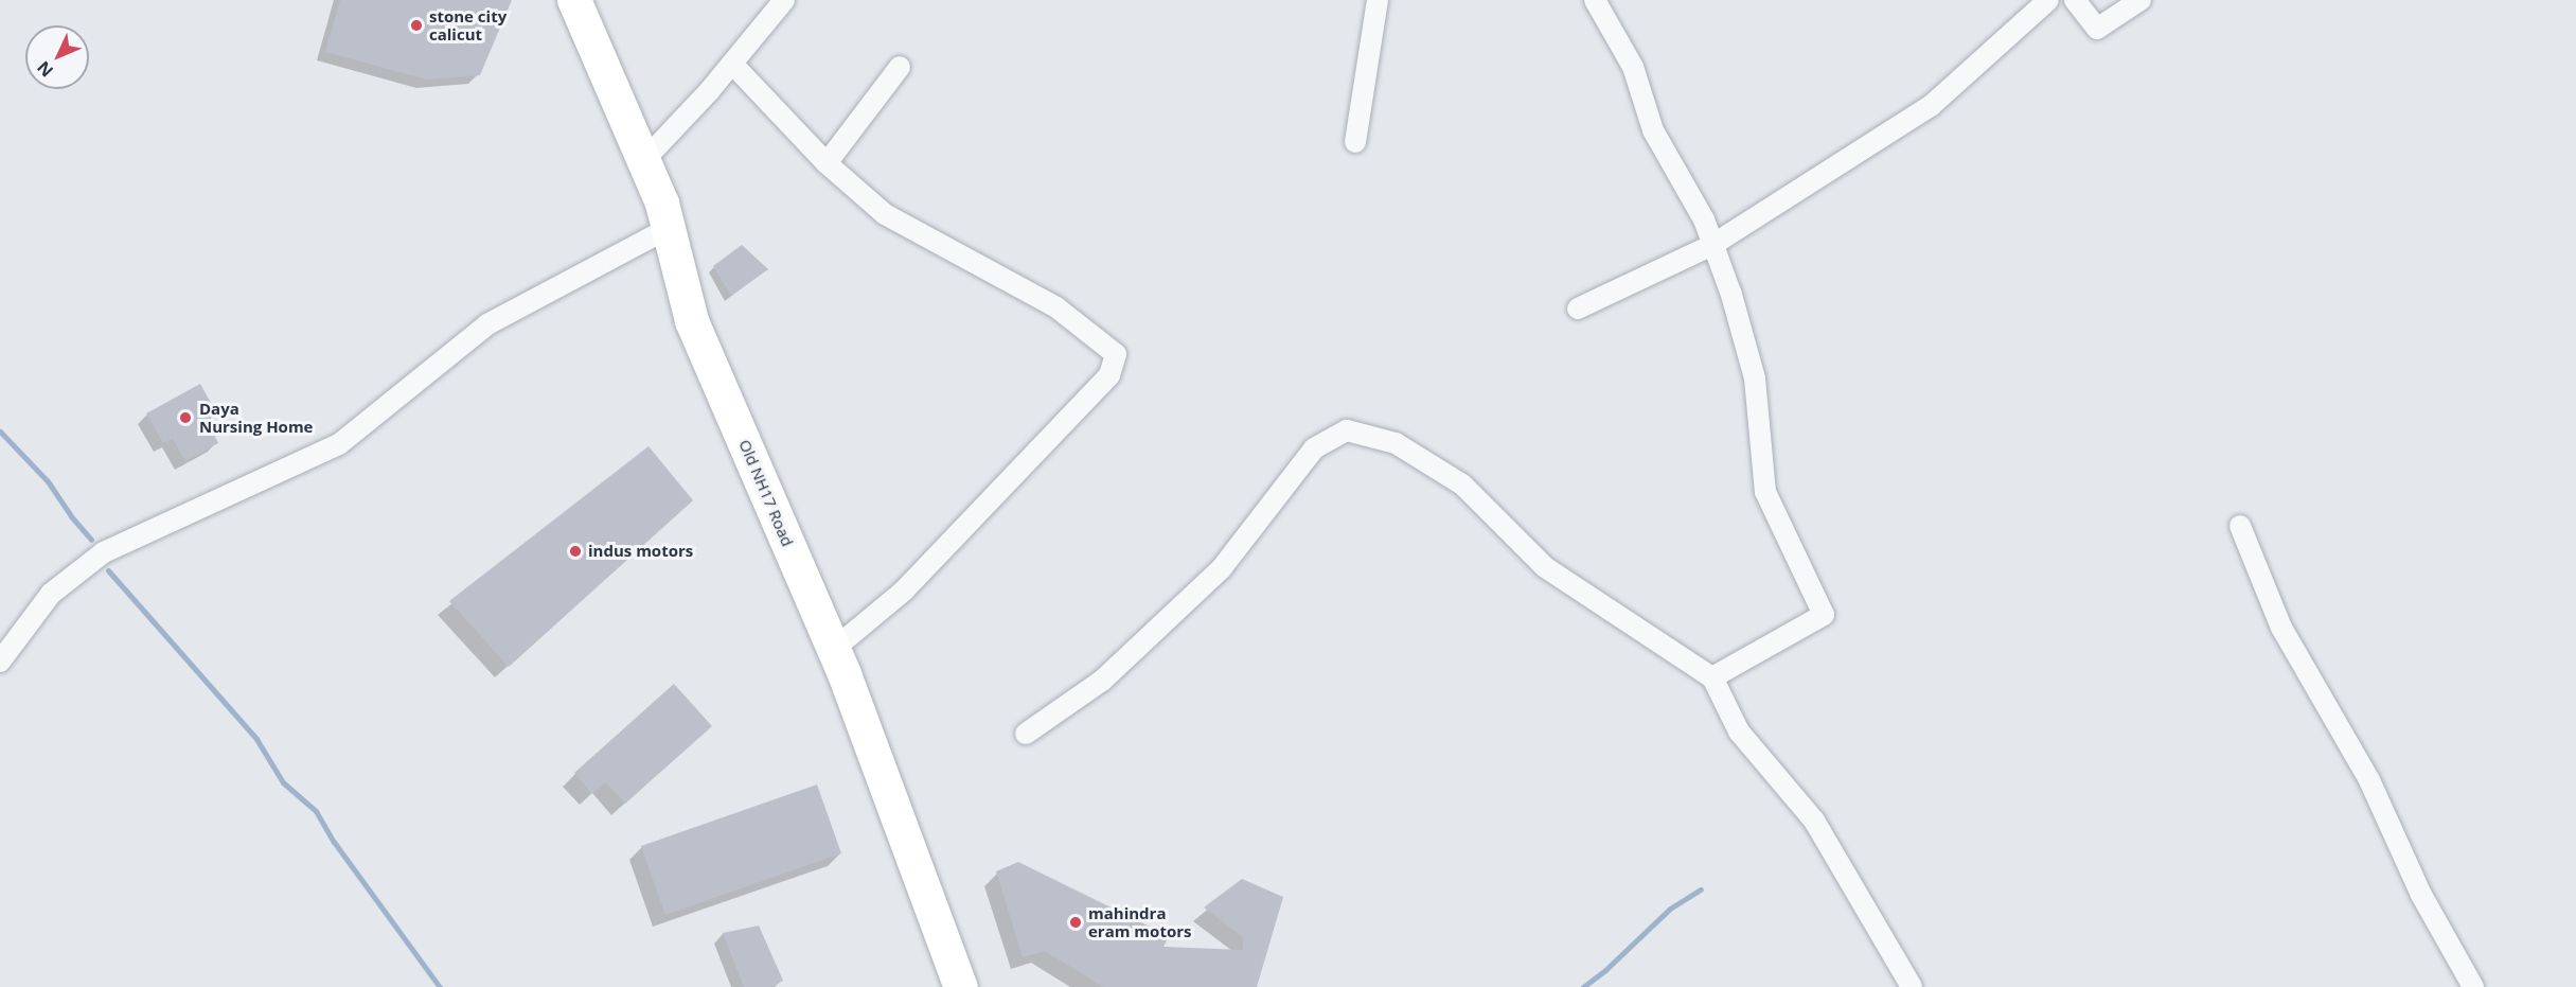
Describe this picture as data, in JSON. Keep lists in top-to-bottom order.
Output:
{
  "streets": {
    "main road": ["Old NH17 Road"]
  },
  "places": [
    "stone city calicut",
    "Daya Nursing Home",
    "indus motors",
    "mahindra eram motors"
  ],
  "north": "bottom left"
}
